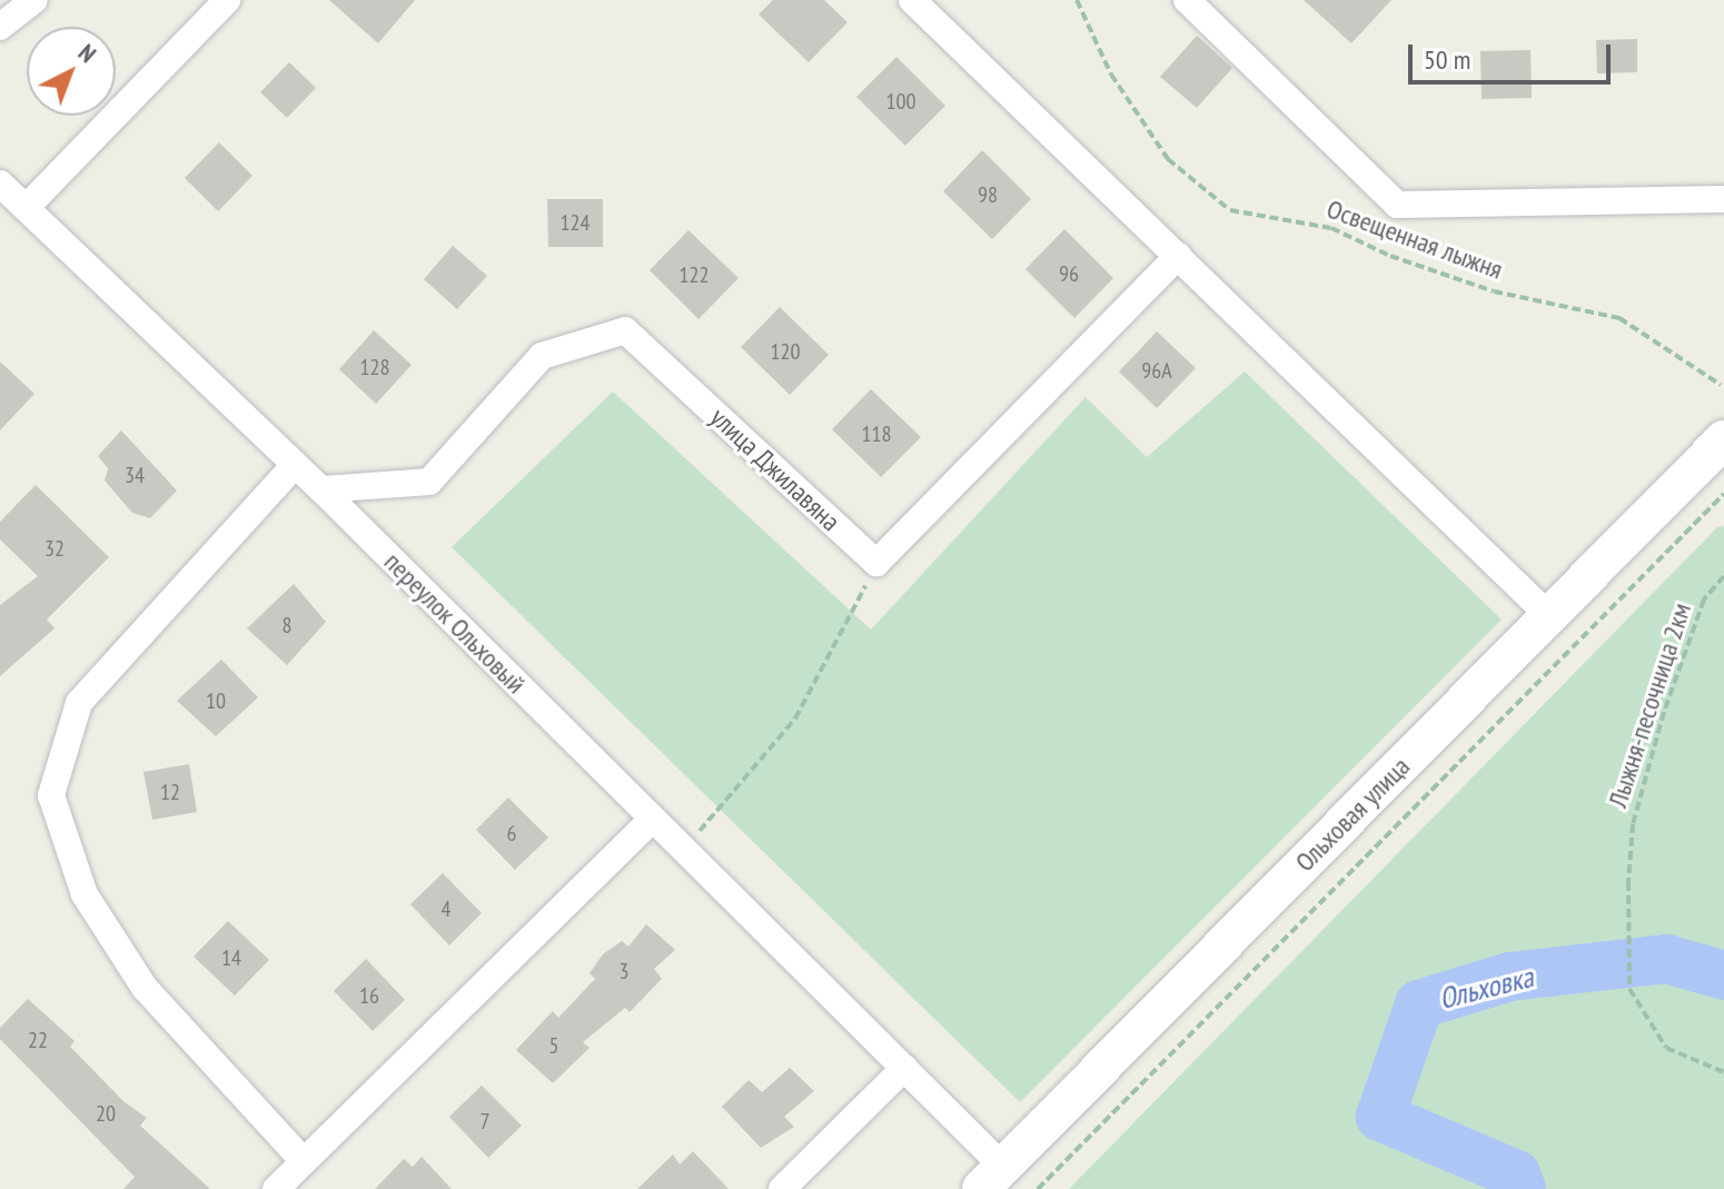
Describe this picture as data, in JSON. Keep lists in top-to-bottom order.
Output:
{
  "streets": {
    "main road": ["Ольховая улица"],
    "street": ["улица Джилавяна", "переулок Ольховый"],
    "path": ["Освещенная лыжня", "Лыжня-песочница 2км"]
  },
  "crossings": [
    ["улица Джилавяна", "переулок Ольховый"],
    ["переулок Ольховый", "Ольховая улица"]
  ],
  "water": ["Ольховка"],
  "house_numbers": [
    "100",
    "98",
    "124",
    "96",
    "122",
    "120",
    "128",
    "96А",
    "118",
    "34",
    "32",
    "8",
    "10",
    "12",
    "6",
    "4",
    "14",
    "3",
    "16",
    "22",
    "5",
    "20",
    "7"
  ],
  "scale_bar": "50 m",
  "north": "top right"
}
